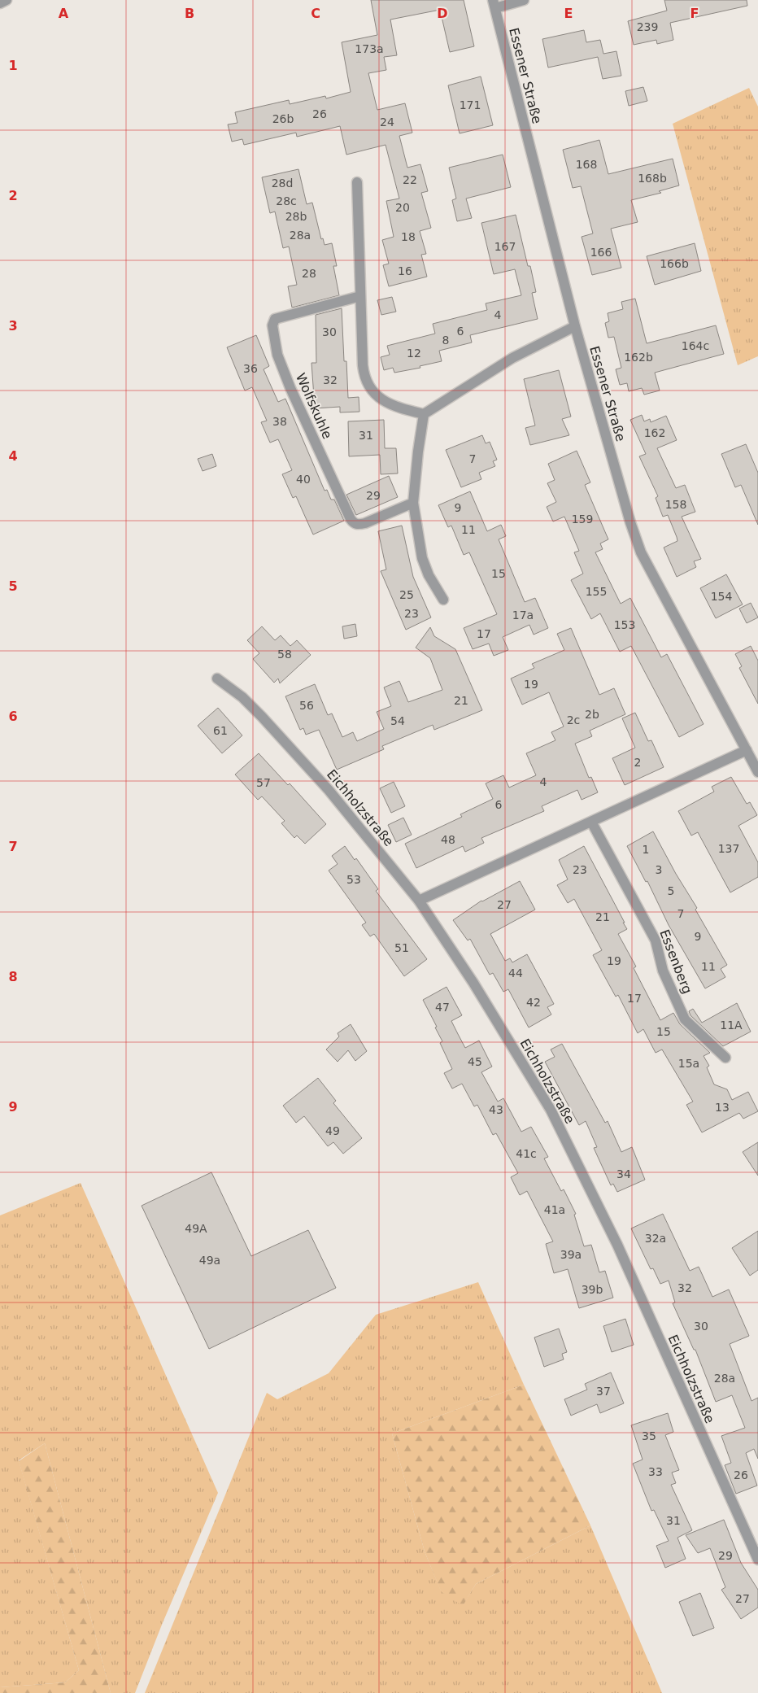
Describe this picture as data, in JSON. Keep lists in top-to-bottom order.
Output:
{
  "streets": {
    "street": [
      "Essener Straße",
      "Wolfskuhle",
      "Eichholzstraße",
      "Essenberg"
    ]
  },
  "house_numbers": [
    "239",
    "173a",
    "171",
    "26",
    "26b",
    "24",
    "168",
    "168b",
    "22",
    "28d",
    "28c",
    "20",
    "28b",
    "28a",
    "18",
    "167",
    "166",
    "166b",
    "16",
    "28",
    "4",
    "6",
    "30",
    "8",
    "164c",
    "12",
    "162b",
    "36",
    "32",
    "38",
    "162",
    "31",
    "7",
    "40",
    "29",
    "158",
    "9",
    "159",
    "11",
    "15",
    "155",
    "25",
    "154",
    "23",
    "17a",
    "153",
    "17",
    "58",
    "19",
    "21",
    "56",
    "2b",
    "2c",
    "54",
    "61",
    "2",
    "4",
    "57",
    "6",
    "48",
    "137",
    "1",
    "23",
    "3",
    "53",
    "5",
    "27",
    "7",
    "21",
    "9",
    "51",
    "19",
    "11",
    "44",
    "17",
    "42",
    "47",
    "11A",
    "15",
    "45",
    "15a",
    "13",
    "43",
    "49",
    "41c",
    "34",
    "41a",
    "49A",
    "32a",
    "39a",
    "49a",
    "32",
    "39b",
    "30",
    "28a",
    "37",
    "35",
    "33",
    "26",
    "31",
    "29",
    "27"
  ],
  "grid": {
    "columns": [
      "A",
      "B",
      "C",
      "D",
      "E",
      "F"
    ],
    "rows": [
      "1",
      "2",
      "3",
      "4",
      "5",
      "6",
      "7",
      "8",
      "9"
    ]
  }
}
